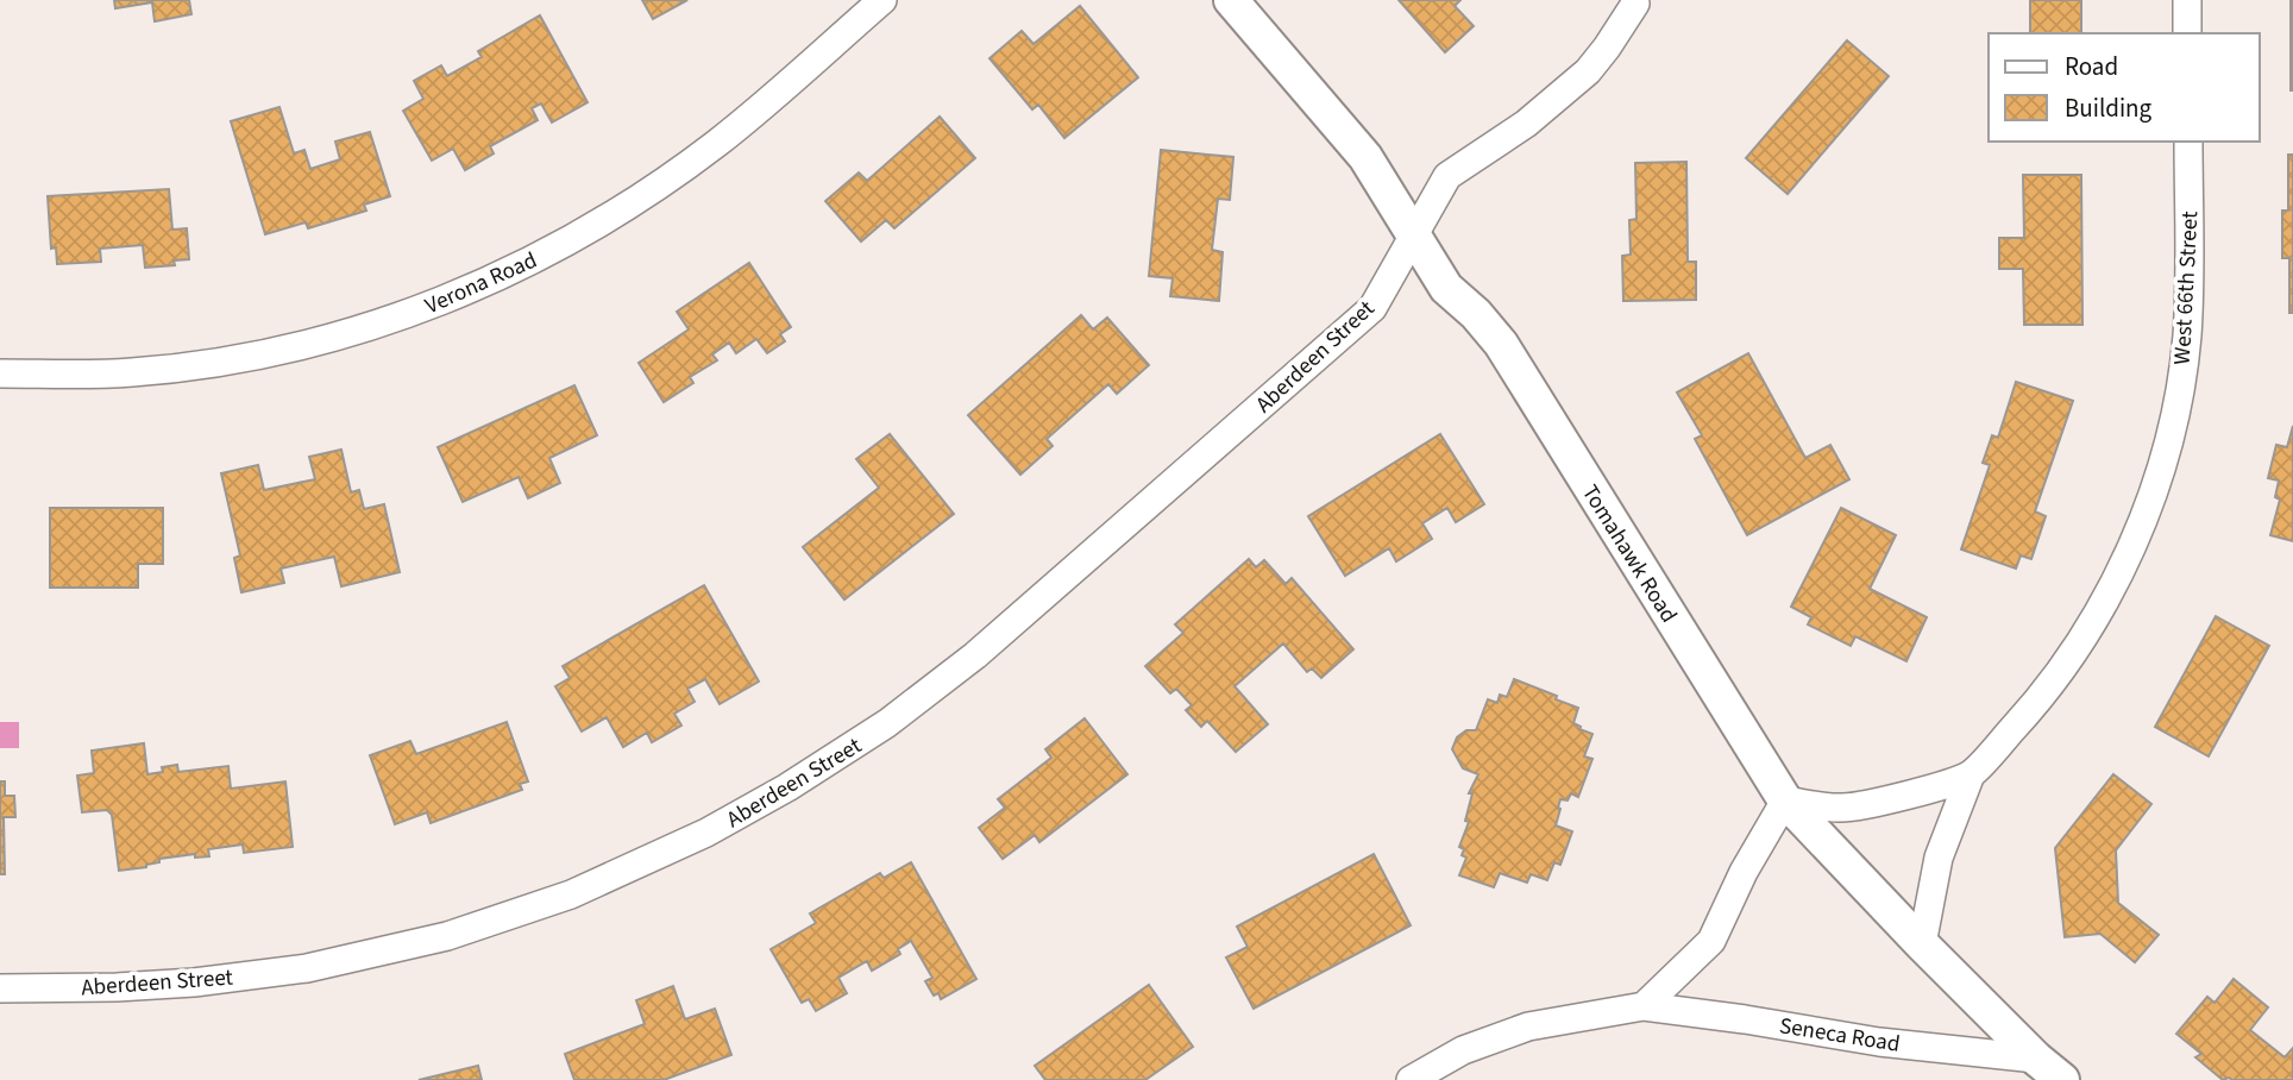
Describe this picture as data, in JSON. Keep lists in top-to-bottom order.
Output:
{
  "streets": {
    "street": [
      "Verona Road",
      "West 66th Street",
      "Aberdeen Street",
      "Tomahawk Road",
      "Seneca Road"
    ]
  },
  "crossings": [
    ["West 66th Street", "Tomahawk Road"],
    ["Aberdeen Street", "Tomahawk Road"],
    ["Tomahawk Road", "Seneca Road"]
  ],
  "legend": ["Road", "Building"]
}
